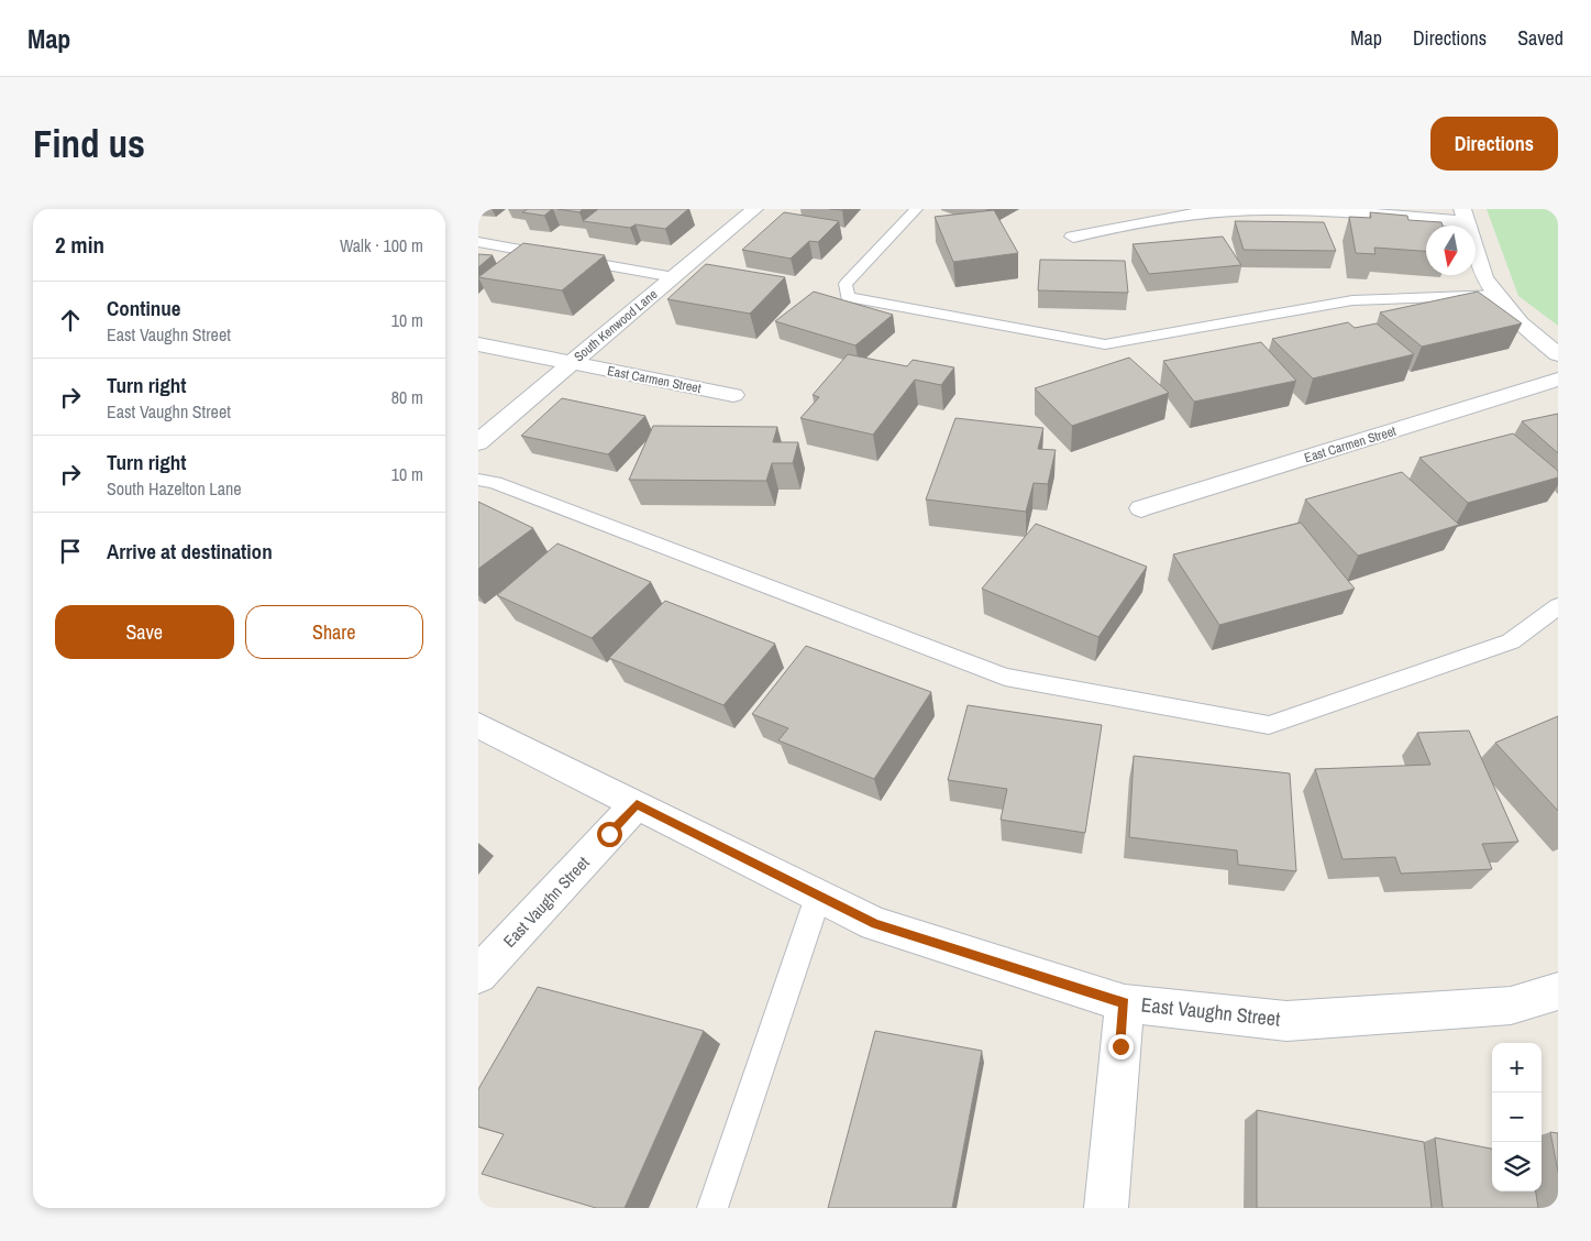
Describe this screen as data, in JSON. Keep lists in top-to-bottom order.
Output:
{
  "streets": {
    "street": ["South Kenwood Lane", "East Carmen Street", "East Vaughn Street"]
  },
  "crossings": [
    ["South Kenwood Lane", "East Carmen Street"]
  ],
  "north": "bottom",
  "page": {
    "header": "Map",
    "nav": ["Map", "Directions", "Saved"],
    "buttons": [
      "Directions",
      ["Save", "Share"]
    ],
    "title": "Find us",
    "heading": ["2 min", "Walk · 100 m"],
    "list": [
      ["Continue", "East Vaughn Street", "10 m"],
      ["Turn right", "East Vaughn Street", "80 m"],
      ["Turn right", "South Hazelton Lane", "10 m"],
      "Arrive at destination"
    ],
    "map_buttons": ["+", "−"]
  }
}
